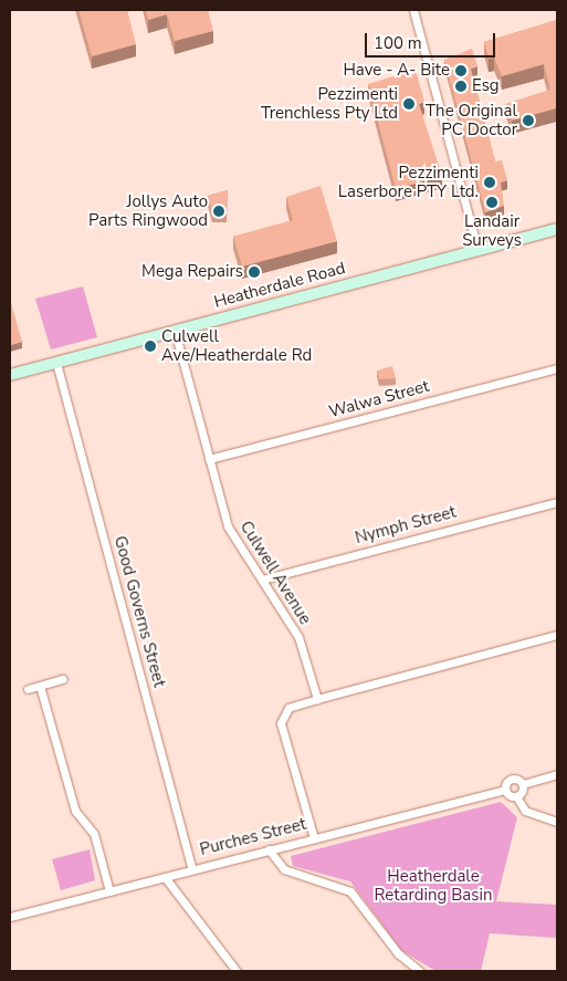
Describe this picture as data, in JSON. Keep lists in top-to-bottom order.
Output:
{
  "streets": {
    "main road": ["Heatherdale Road"],
    "street": [
      "Walwa Street",
      "Nymph Street",
      "Culwell Avenue",
      "Good Governs Street",
      "Purches Street"
    ]
  },
  "crossings": [
    ["Heatherdale Road", "Culwell Avenue"],
    ["Heatherdale Road", "Good Governs Street"],
    ["Walwa Street", "Culwell Avenue"],
    ["Nymph Street", "Culwell Avenue"],
    ["Good Governs Street", "Purches Street"]
  ],
  "parks": ["Heatherdale Retarding Basin"],
  "places": [
    "Have - A- Bite",
    "Esg",
    "Pezzimenti Trenchless Pty Ltd",
    "The Original PC Doctor",
    "Pezzimenti Laserbore PTY Ltd.",
    "Landair Surveys",
    "Jollys Auto Parts Ringwood",
    "Mega Repairs",
    "Culwell Ave/Heatherdale Rd"
  ],
  "scale_bar": "100 m"
}
